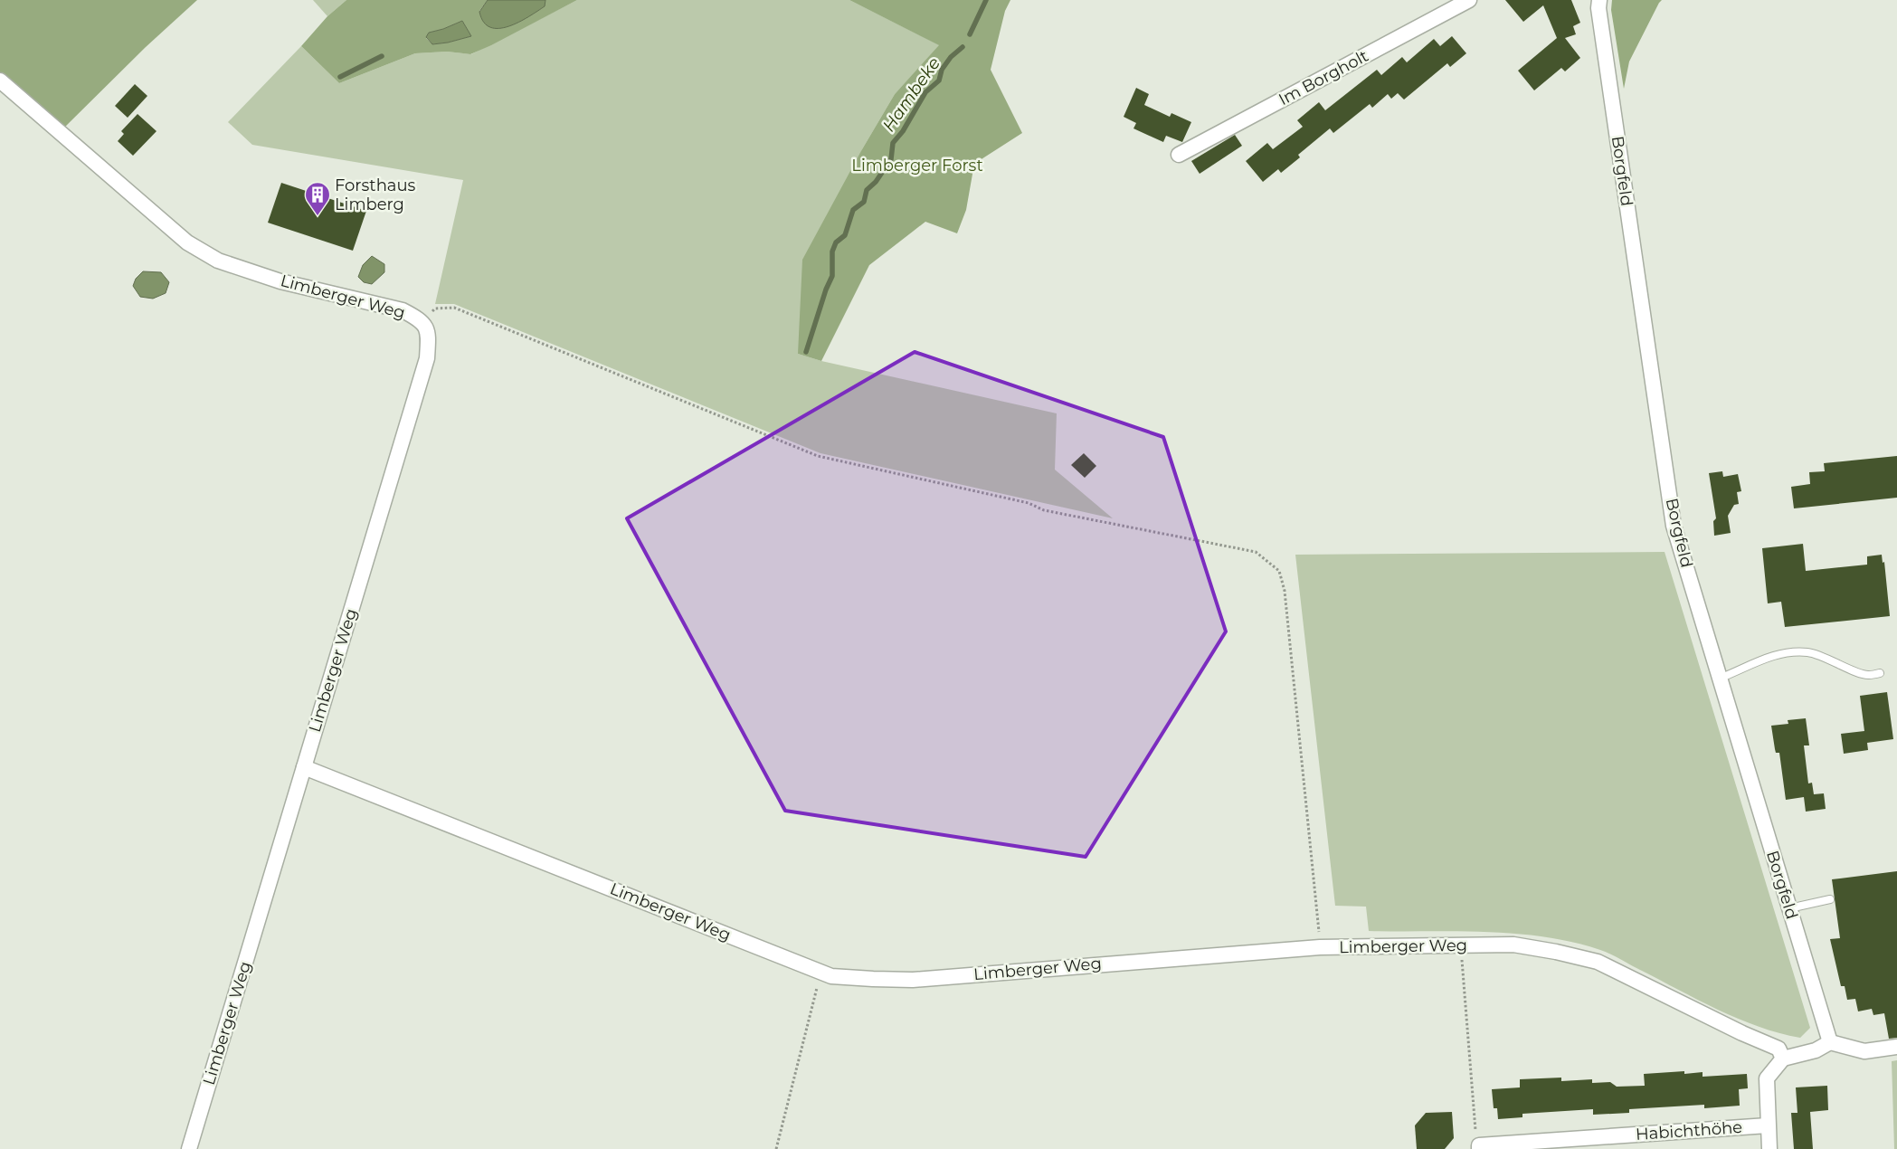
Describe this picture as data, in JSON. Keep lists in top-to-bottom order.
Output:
{
  "streets": {
    "street": [
      "Im Borgholt",
      "Borgfeld",
      "Limberger Weg",
      "Habichthöhe"
    ]
  },
  "water": ["Hambeke"],
  "parks": ["Limberger Forst"],
  "places": {
    "building": ["Forsthaus Limberg"]
  }
}
